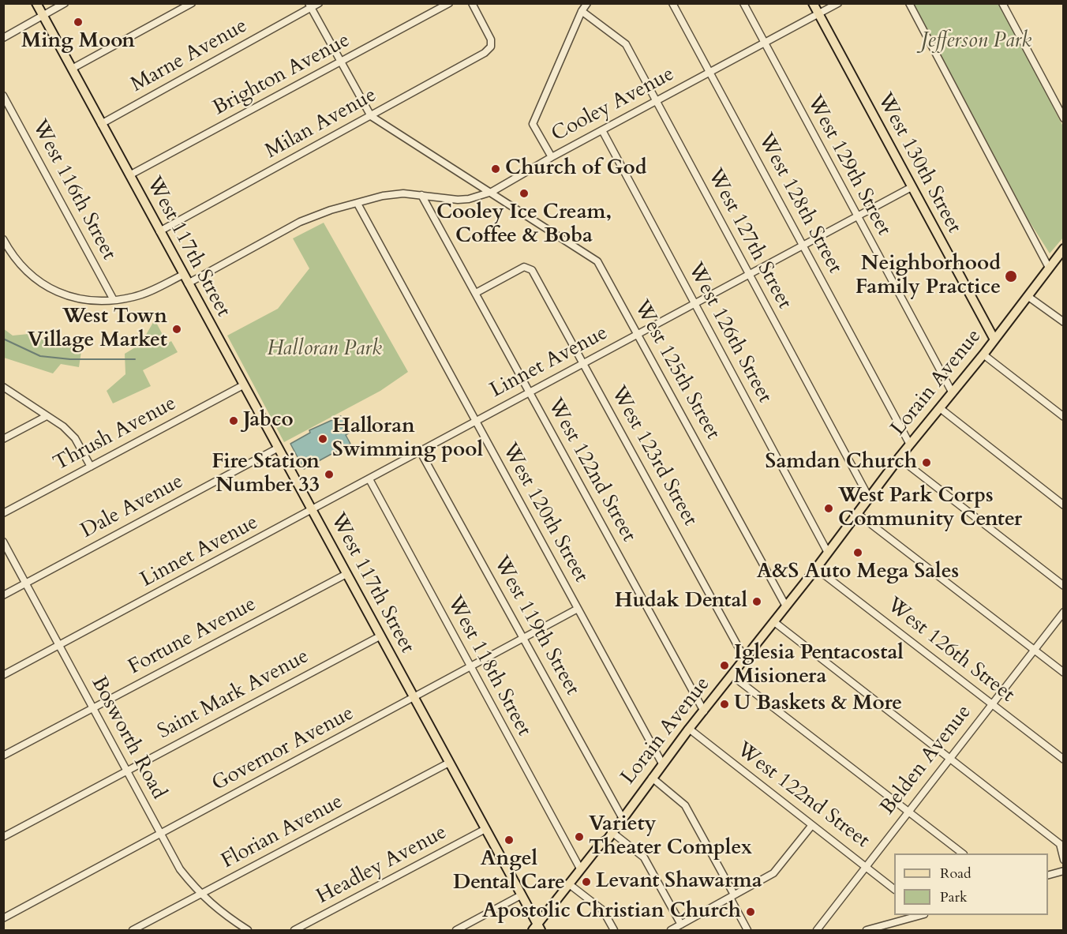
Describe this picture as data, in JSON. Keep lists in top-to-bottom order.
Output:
{
  "streets": {
    "main road": ["West 130th Street", "West 117th Street", "Lorain Avenue"],
    "street": [
      "Marne Avenue",
      "Brighton Avenue",
      "Cooley Avenue",
      "Milan Avenue",
      "West 129th Street",
      "West 116th Street",
      "West 128th Street",
      "West 127th Street",
      "West 126th Street",
      "Linnet Avenue",
      "West 125th Street",
      "Thrush Avenue",
      "West 123rd Street",
      "West 122nd Street",
      "Dale Avenue",
      "West 120th Street",
      "West 119th Street",
      "Fortune Avenue",
      "West 118th Street",
      "Saint Mark Avenue",
      "Bosworth Road",
      "Governor Avenue",
      "Belden Avenue",
      "Florian Avenue",
      "Headley Avenue"
    ]
  },
  "crossings": [
    ["Marne Avenue", "West 117th Street"],
    ["Brighton Avenue", "West 117th Street"],
    ["Cooley Avenue", "West 130th Street"],
    ["Cooley Avenue", "West 129th Street"],
    ["Cooley Avenue", "West 128th Street"],
    ["Cooley Avenue", "West 127th Street"],
    ["Cooley Avenue", "West 117th Street"],
    ["Cooley Avenue", "West 126th Street"],
    ["Cooley Avenue", "West 125th Street"],
    ["Cooley Avenue", "West 122nd Street"],
    ["Cooley Avenue", "West 120th Street"],
    ["Milan Avenue", "West 117th Street"],
    ["Milan Avenue", "West 125th Street"],
    ["West 130th Street", "Linnet Avenue"],
    ["West 130th Street", "Lorain Avenue"],
    ["West 129th Street", "Linnet Avenue"],
    ["West 129th Street", "Lorain Avenue"],
    ["West 128th Street", "Linnet Avenue"],
    ["West 128th Street", "Lorain Avenue"],
    ["West 127th Street", "Linnet Avenue"],
    ["West 127th Street", "Lorain Avenue"],
    ["West 117th Street", "Linnet Avenue"],
    ["West 117th Street", "Lorain Avenue"],
    ["West 117th Street", "Thrush Avenue"],
    ["West 117th Street", "Dale Avenue"],
    ["West 117th Street", "Fortune Avenue"],
    ["West 117th Street", "Saint Mark Avenue"],
    ["West 117th Street", "Governor Avenue"],
    ["West 117th Street", "Florian Avenue"],
    ["West 117th Street", "Headley Avenue"],
    ["West 126th Street", "Linnet Avenue"],
    ["West 126th Street", "Lorain Avenue"],
    ["West 126th Street", "Belden Avenue"],
    ["Linnet Avenue", "West 125th Street"],
    ["Linnet Avenue", "West 123rd Street"],
    ["Linnet Avenue", "West 122nd Street"],
    ["Linnet Avenue", "West 120th Street"],
    ["Linnet Avenue", "West 119th Street"],
    ["Linnet Avenue", "West 118th Street"],
    ["Linnet Avenue", "Bosworth Road"],
    ["West 125th Street", "Lorain Avenue"],
    ["Lorain Avenue", "West 123rd Street"],
    ["Lorain Avenue", "West 122nd Street"],
    ["Lorain Avenue", "West 120th Street"],
    ["Lorain Avenue", "West 119th Street"],
    ["Lorain Avenue", "West 118th Street"],
    ["West 123rd Street", "West 122nd Street"],
    ["West 122nd Street", "Belden Avenue"],
    ["Dale Avenue", "Bosworth Road"],
    ["West 120th Street", "Governor Avenue"],
    ["West 119th Street", "Governor Avenue"],
    ["Fortune Avenue", "Bosworth Road"],
    ["West 118th Street", "Governor Avenue"],
    ["Saint Mark Avenue", "Bosworth Road"],
    ["Bosworth Road", "Governor Avenue"],
    ["Bosworth Road", "Florian Avenue"]
  ],
  "parks": ["Jefferson Park", "Halloran Park"],
  "places": [
    "Ming Moon",
    "Church of God",
    "Cooley Ice Cream, Coffee & Boba",
    "Neighborhood Family Practice",
    "West Town Village Market",
    "Jabco",
    "Halloran Swimming pool",
    "Samdan Church",
    "Fire Station Number 33",
    "West Park Corps Community Center",
    "A&S Auto Mega Sales",
    "Hudak Dental",
    "Iglesia Pentacostal Misionera",
    "U Baskets & More",
    "Variety Theater Complex",
    "Angel Dental Care",
    "Levant Shawarma",
    "Apostolic Christian Church"
  ],
  "legend": ["Road", "Park"]
}
